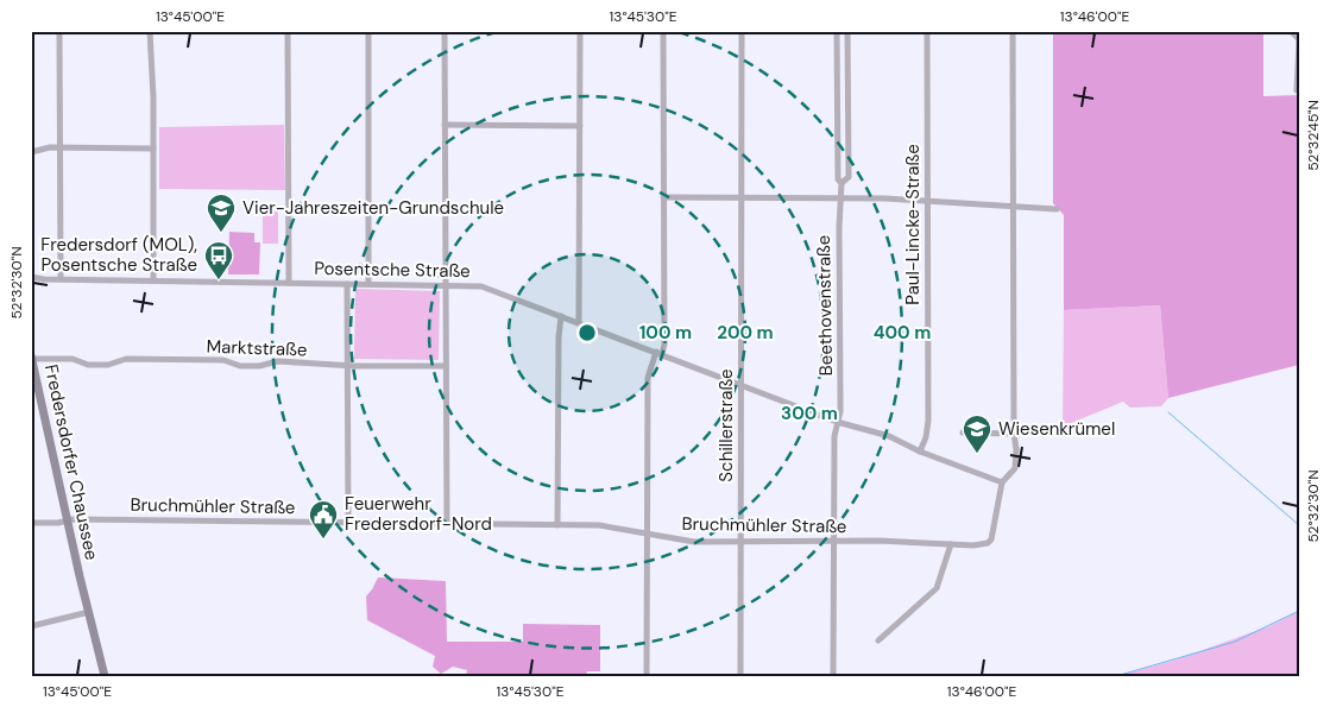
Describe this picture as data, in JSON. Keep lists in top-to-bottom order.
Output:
{
  "streets": {
    "main road": ["Fredersdorfer Chaussee"],
    "street": [
      "Paul-Lincke-Straße",
      "Posentsche Straße",
      "Beethovenstraße",
      "Marktstraße",
      "Schillerstraße",
      "Bruchmühler Straße"
    ]
  },
  "crossings": [
    ["Paul-Lincke-Straße", "Posentsche Straße"],
    ["Posentsche Straße", "Beethovenstraße"],
    ["Posentsche Straße", "Schillerstraße"],
    ["Posentsche Straße", "Bruchmühler Straße"],
    ["Beethovenstraße", "Bruchmühler Straße"],
    ["Marktstraße", "Fredersdorfer Chaussee"],
    ["Schillerstraße", "Bruchmühler Straße"],
    ["Fredersdorfer Chaussee", "Bruchmühler Straße"]
  ],
  "places": {
    "school or university": ["Vier-Jahreszeiten-Grundschule", "Wiesenkrümel"],
    "bus stop": ["Fredersdorf (MOL), Posentsche Straße"],
    "public building": ["Feuerwehr Fredersdorf-Nord"]
  },
  "coordinates": [
    "13°45'00\"E",
    "13°45'30\"E",
    "13°46'00\"E",
    "52°32'45\"N",
    "52°32'30\"N"
  ],
  "rings": [
    "100 m",
    "200 m",
    "400 m",
    "300 m"
  ]
}
